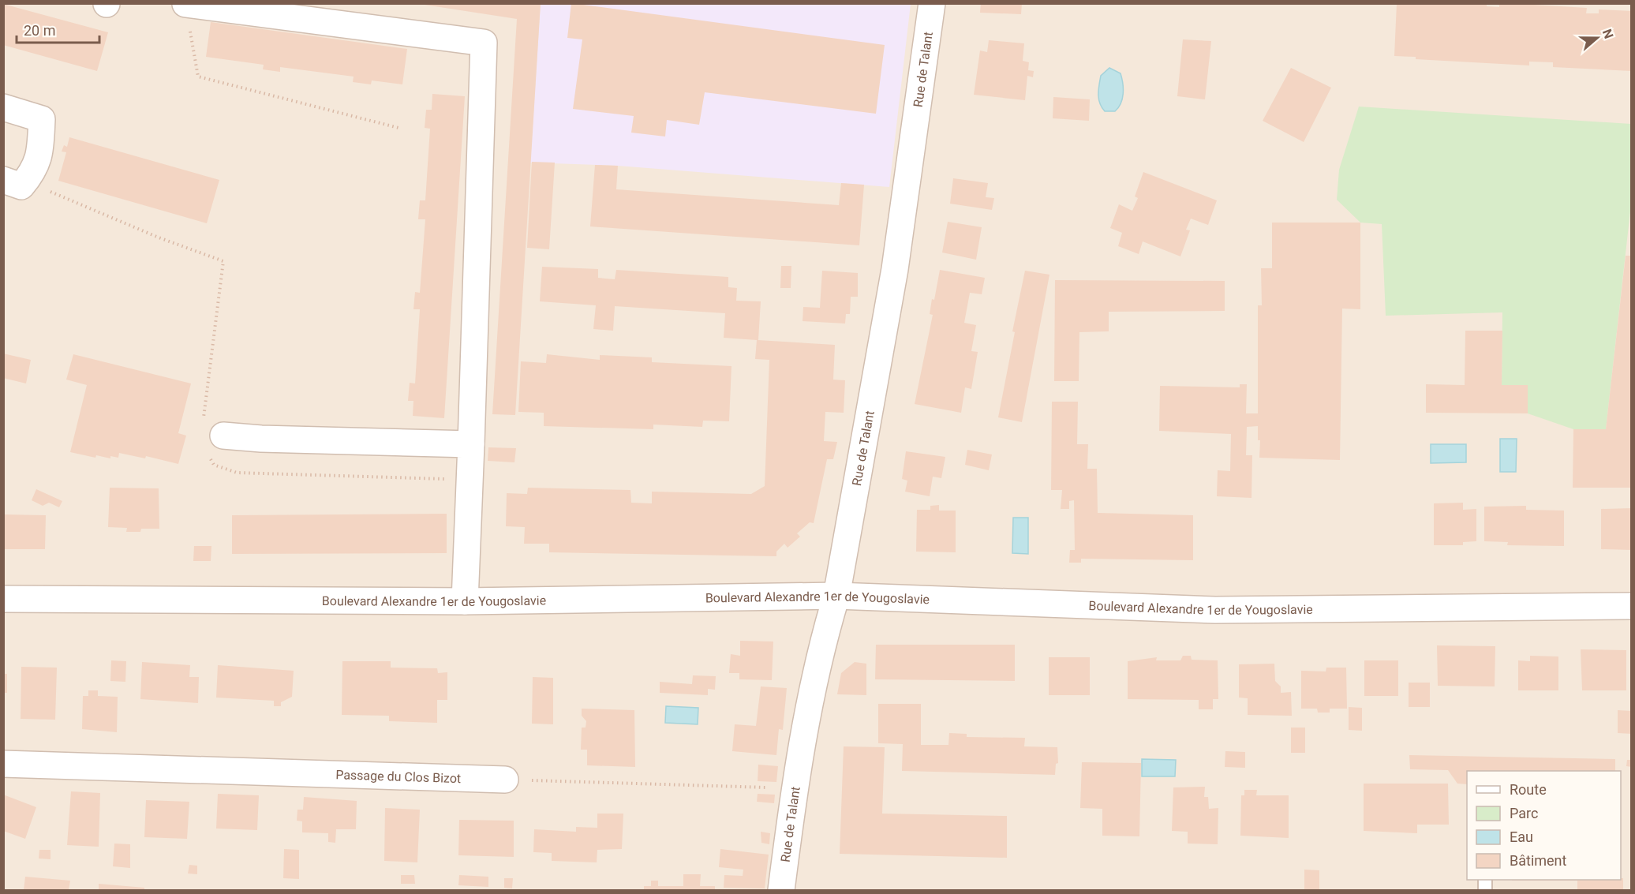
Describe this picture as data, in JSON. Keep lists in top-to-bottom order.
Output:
{
  "streets": {
    "street": ["Rue de Talant", "Boulevard Alexandre 1er de Yougoslavie", "Passage du Clos Bizot"]
  },
  "crossings": [
    ["Rue de Talant", "Boulevard Alexandre 1er de Yougoslavie"]
  ],
  "legend": [
    "Route",
    "Parc",
    "Eau",
    "Bâtiment"
  ],
  "scale_bar": "20 m",
  "north": "right"
}
